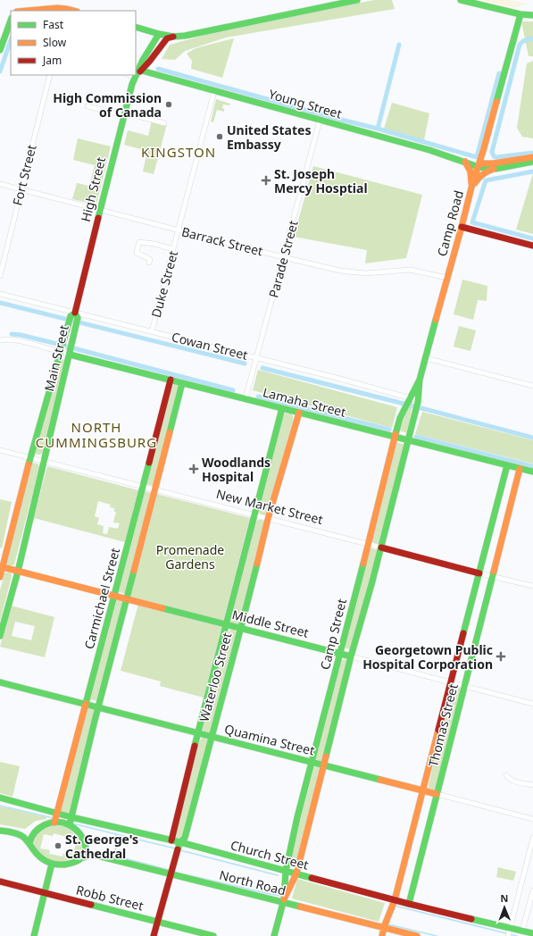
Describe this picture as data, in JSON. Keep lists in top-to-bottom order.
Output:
{
  "streets": {
    "street": [
      "Young Street",
      "Fort Street",
      "High Street",
      "Camp Road",
      "Barrack Street",
      "Parade Street",
      "Duke Street",
      "Cowan Street",
      "Main Street",
      "Lamaha Street",
      "New Market Street",
      "Carmichael Street",
      "Middle Street",
      "Camp Street",
      "Waterloo Street",
      "Thomas Street",
      "Quamina Street",
      "Church Street",
      "North Road",
      "Robb Street"
    ]
  },
  "crossings": [
    ["Young Street", "High Street"],
    ["Young Street", "Camp Road"],
    ["Young Street", "Parade Street"],
    ["Young Street", "Duke Street"],
    ["Fort Street", "Barrack Street"],
    ["High Street", "Barrack Street"],
    ["High Street", "Cowan Street"],
    ["High Street", "Main Street"],
    ["Camp Road", "Barrack Street"],
    ["Camp Road", "Cowan Street"],
    ["Camp Road", "Lamaha Street"],
    ["Camp Road", "Camp Street"],
    ["Barrack Street", "Parade Street"],
    ["Barrack Street", "Duke Street"],
    ["Parade Street", "Cowan Street"],
    ["Parade Street", "Lamaha Street"],
    ["Duke Street", "Cowan Street"],
    ["Cowan Street", "Main Street"],
    ["Cowan Street", "Camp Street"],
    ["Main Street", "Lamaha Street"],
    ["Main Street", "New Market Street"],
    ["Main Street", "Middle Street"],
    ["Lamaha Street", "Carmichael Street"],
    ["Lamaha Street", "Camp Street"],
    ["Lamaha Street", "Waterloo Street"],
    ["Lamaha Street", "Thomas Street"],
    ["New Market Street", "Carmichael Street"],
    ["New Market Street", "Camp Street"],
    ["New Market Street", "Waterloo Street"],
    ["New Market Street", "Thomas Street"],
    ["Carmichael Street", "Middle Street"],
    ["Carmichael Street", "Quamina Street"],
    ["Carmichael Street", "Church Street"],
    ["Carmichael Street", "North Road"],
    ["Middle Street", "Camp Street"],
    ["Middle Street", "Waterloo Street"],
    ["Middle Street", "Thomas Street"],
    ["Camp Street", "Quamina Street"],
    ["Camp Street", "Church Street"],
    ["Camp Street", "North Road"],
    ["Waterloo Street", "Quamina Street"],
    ["Waterloo Street", "Church Street"],
    ["Waterloo Street", "North Road"],
    ["Waterloo Street", "Robb Street"],
    ["Thomas Street", "Quamina Street"],
    ["Thomas Street", "Church Street"],
    ["Thomas Street", "North Road"],
    ["Church Street", "North Road"]
  ],
  "districts": ["KINGSTON", "NORTH CUMMINGSBURG"],
  "parks": ["Promenade Gardens"],
  "places": {
    "other": ["High Commission of Canada", "United States Embassy", "St. George's Cathedral"],
    "health": ["St. Joseph Mercy Hosptial", "Woodlands Hospital", "Georgetown Public Hospital Corporation"]
  },
  "legend": ["Fast", "Slow", "Jam"],
  "north": "top"
}
